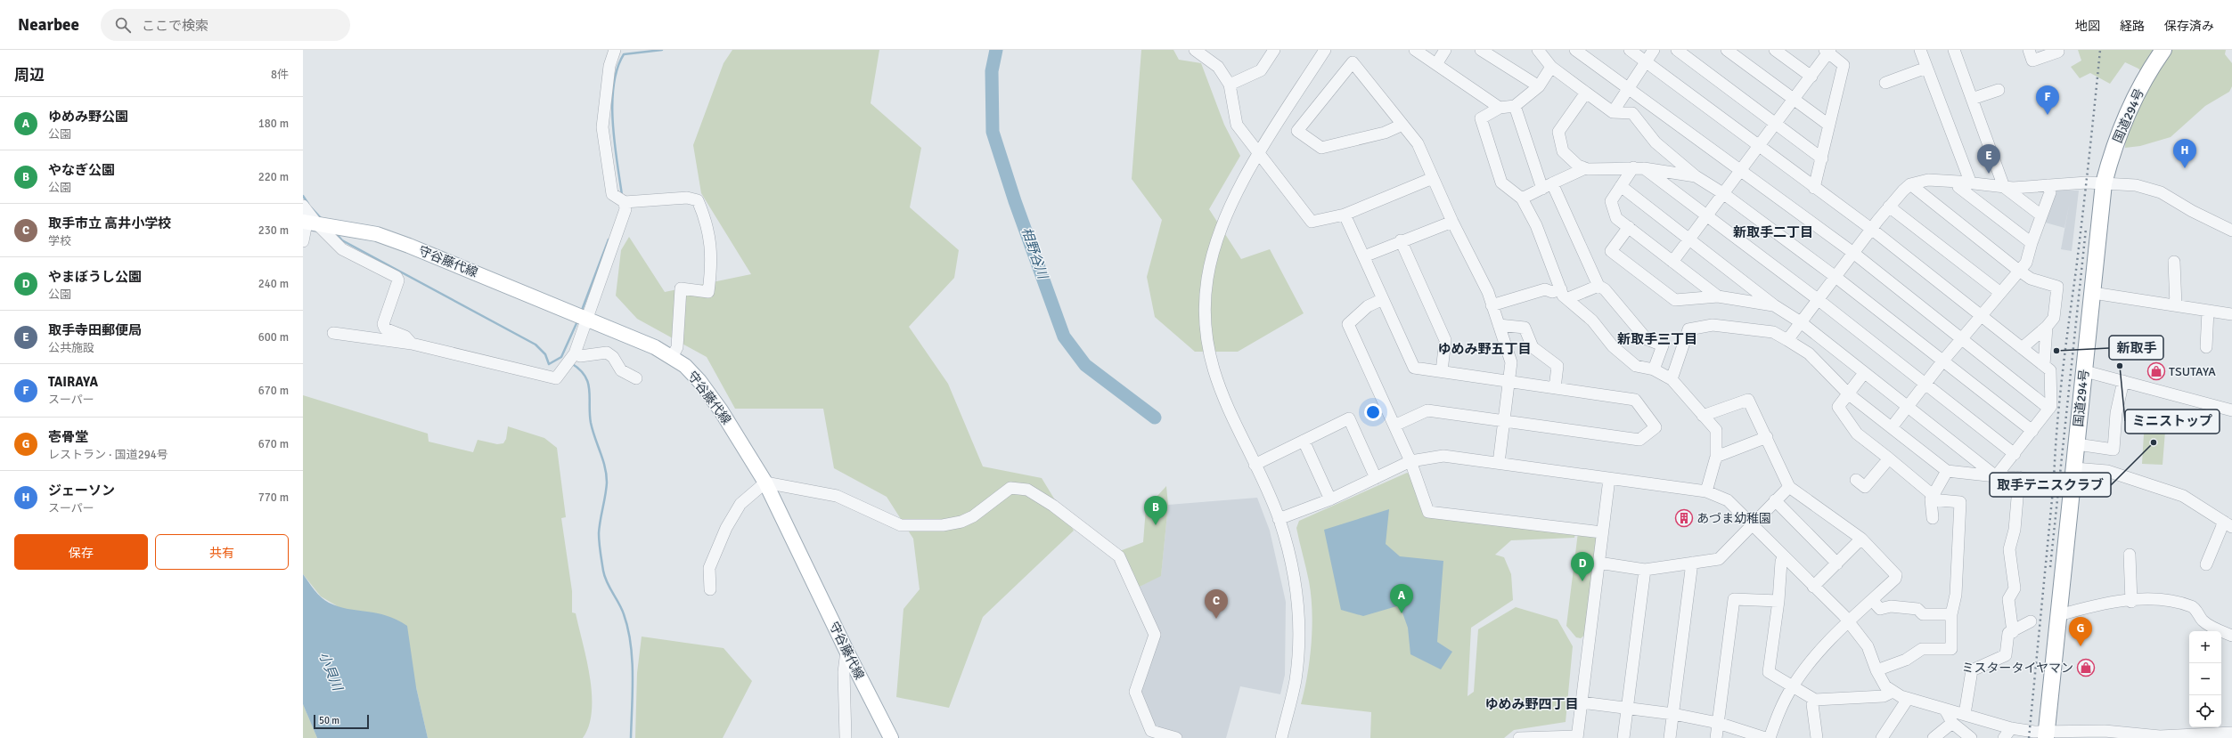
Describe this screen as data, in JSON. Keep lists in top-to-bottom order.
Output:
{
  "streets": {
    "highway": ["国道294号"],
    "main road": ["守谷藤代線"]
  },
  "districts": [
    "新取手二丁目",
    "新取手三丁目",
    "ゆめみ野五丁目",
    "ゆめみ野四丁目"
  ],
  "water": ["相野谷川", "小貝川"],
  "places": {
    "other": ["新取手", "ミニストップ", "取手テニスクラブ"],
    "shop": ["TSUTAYA", "ミスタータイヤマン"],
    "building": ["あづま幼稚園"]
  },
  "scale_bar": "50 m",
  "page": {
    "header": "Nearbee",
    "search": "ここで検索",
    "nav": ["地図", "経路", "保存済み"],
    "heading": ["周辺", "8件"],
    "pins": [
      "F",
      "H",
      "E",
      "B",
      "D",
      "A",
      "C",
      "G"
    ],
    "list": [
      {
        "mark": "A",
        "name": "ゆめみ野公園",
        "note": "公園",
        "value": "180 m"
      },
      {
        "mark": "B",
        "name": "やなぎ公園",
        "note": "公園",
        "value": "220 m"
      },
      {
        "mark": "C",
        "name": "取手市立 高井小学校",
        "note": "学校",
        "value": "230 m"
      },
      {
        "mark": "D",
        "name": "やまぼうし公園",
        "note": "公園",
        "value": "240 m"
      },
      {
        "mark": "E",
        "name": "取手寺田郵便局",
        "note": "公共施設",
        "value": "600 m"
      },
      {
        "mark": "F",
        "name": "TAIRAYA",
        "note": "スーパー",
        "value": "670 m"
      },
      {
        "mark": "G",
        "name": "壱骨堂",
        "note": "レストラン · 国道294号",
        "value": "670 m"
      },
      {
        "mark": "H",
        "name": "ジェーソン",
        "note": "スーパー",
        "value": "770 m"
      }
    ],
    "buttons": ["保存", "共有"],
    "map_buttons": ["+", "−"],
    "scale": "50 m"
  }
}
